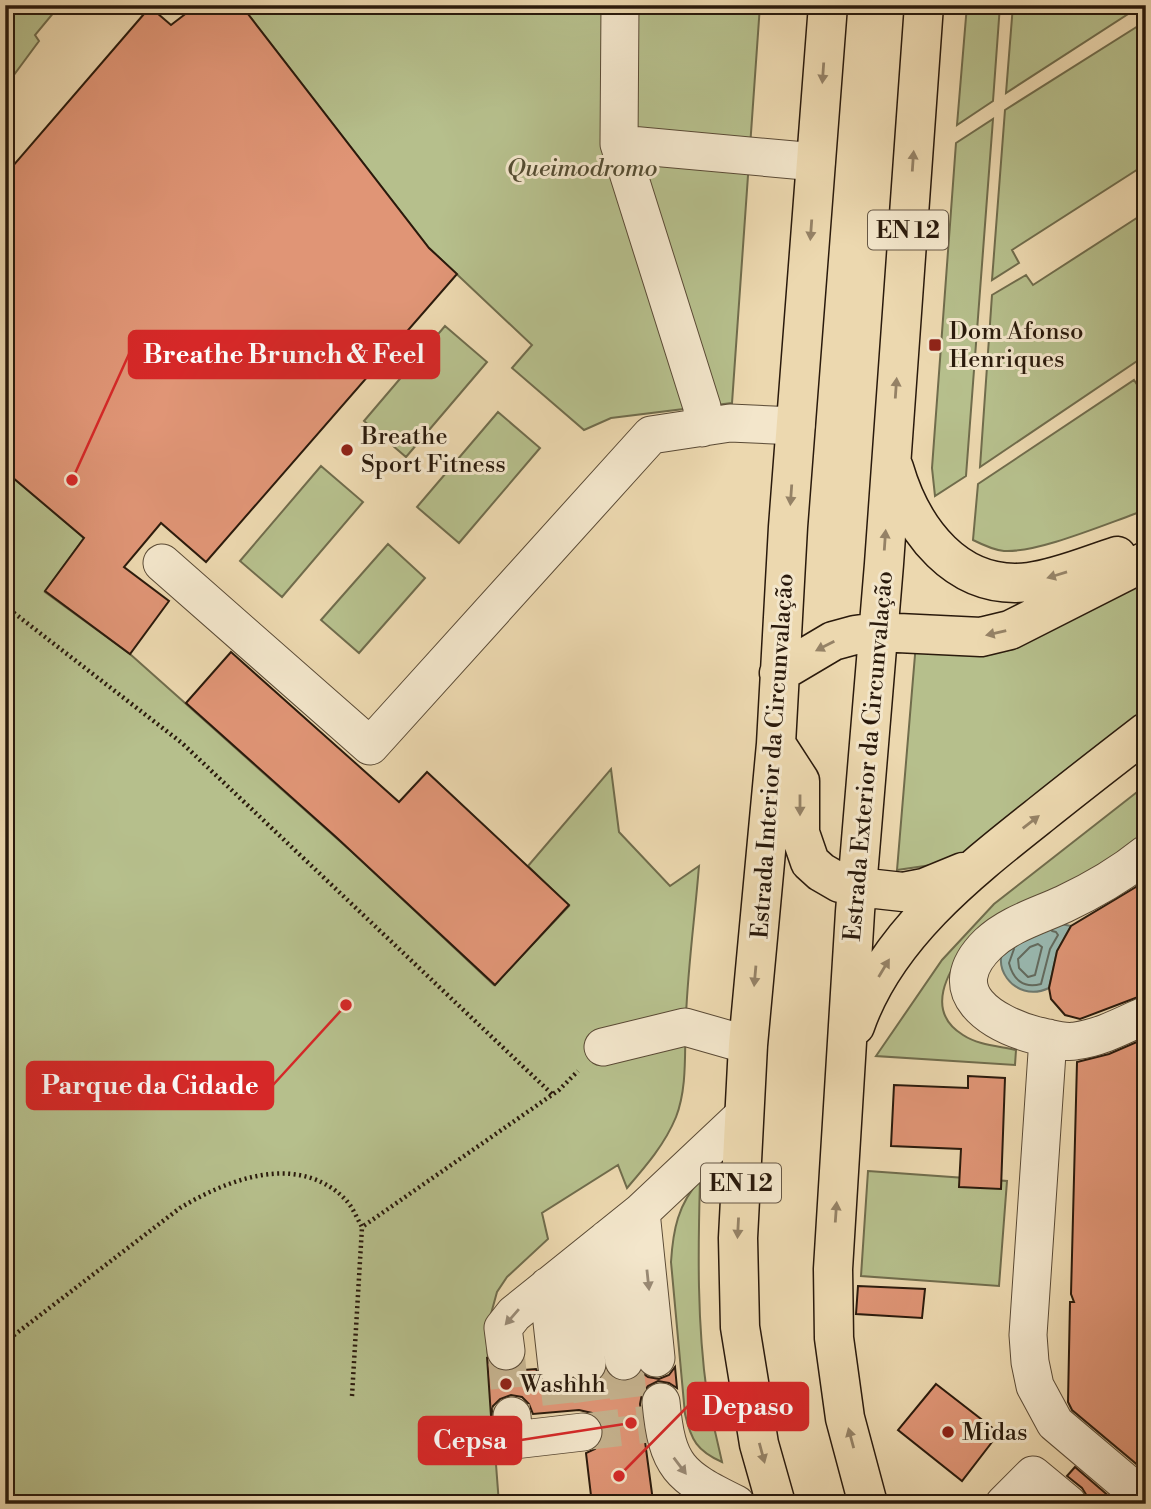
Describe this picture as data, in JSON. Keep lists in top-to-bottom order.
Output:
{
  "streets": {
    "main road": ["EN 12", "Estrada Interior da Circunvalação", "Estrada Exterior da Circunvalação"]
  },
  "one_way": ["Estrada Interior da Circunvalação", "Estrada Exterior da Circunvalação"],
  "parks": ["Queimodromo"],
  "places": {
    "transit": ["Dom Afonso Henriques"],
    "other": [
      "Breathe Sport Fitness",
      "Breathe Brunch & Feel",
      "Parque da Cidade",
      "Washhh",
      "Cepsa",
      "Midas",
      "Depaso"
    ]
  }
}
